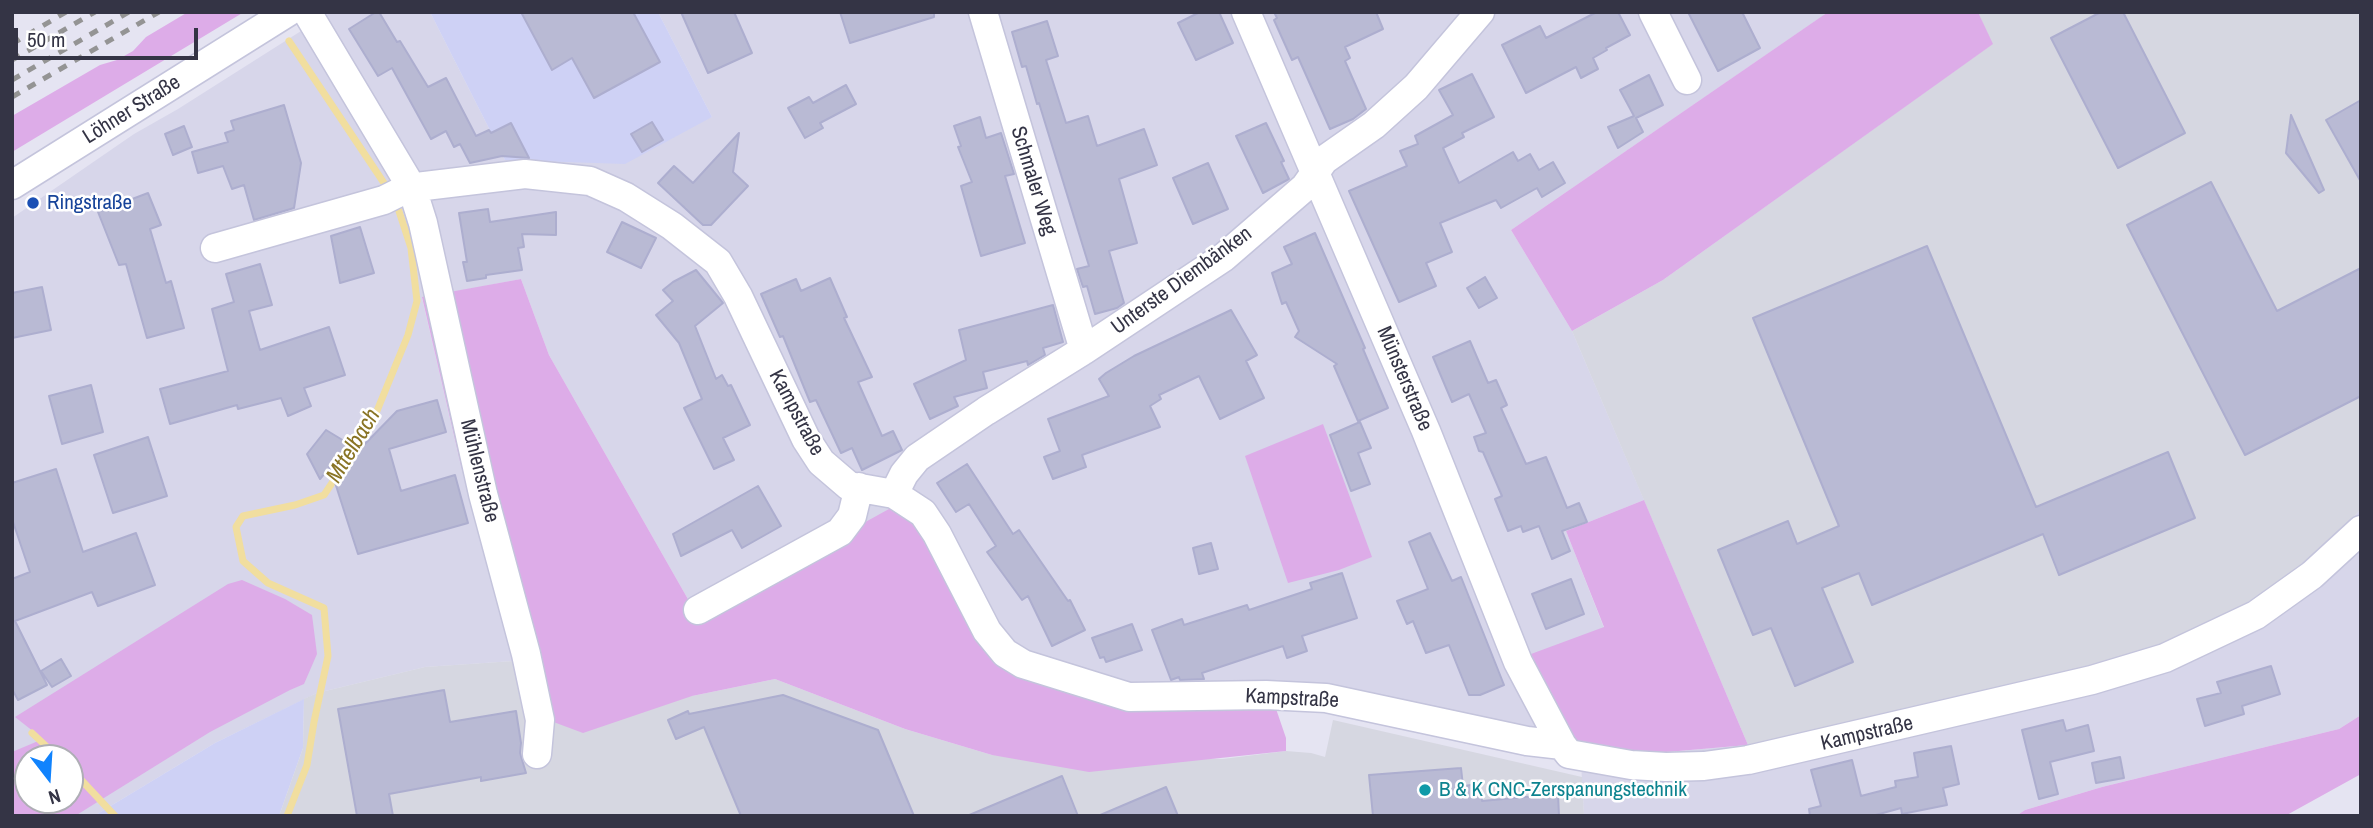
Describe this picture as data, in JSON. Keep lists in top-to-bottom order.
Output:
{
  "streets": {
    "street": [
      "Löhner Straße",
      "Schmaler Weg",
      "Unterste Diembänken",
      "Münsterstraße",
      "Kampstraße",
      "Mühlenstraße"
    ]
  },
  "crossings": [
    ["Schmaler Weg", "Unterste Diembänken"],
    ["Unterste Diembänken", "Münsterstraße"],
    ["Unterste Diembänken", "Kampstraße"],
    ["Münsterstraße", "Kampstraße"],
    ["Kampstraße", "Mühlenstraße"]
  ],
  "water": ["Mttelbach"],
  "places": ["Ringstraße", "B & K CNC-Zerspanungstechnik"],
  "scale_bar": "50 m",
  "north": "bottom"
}
